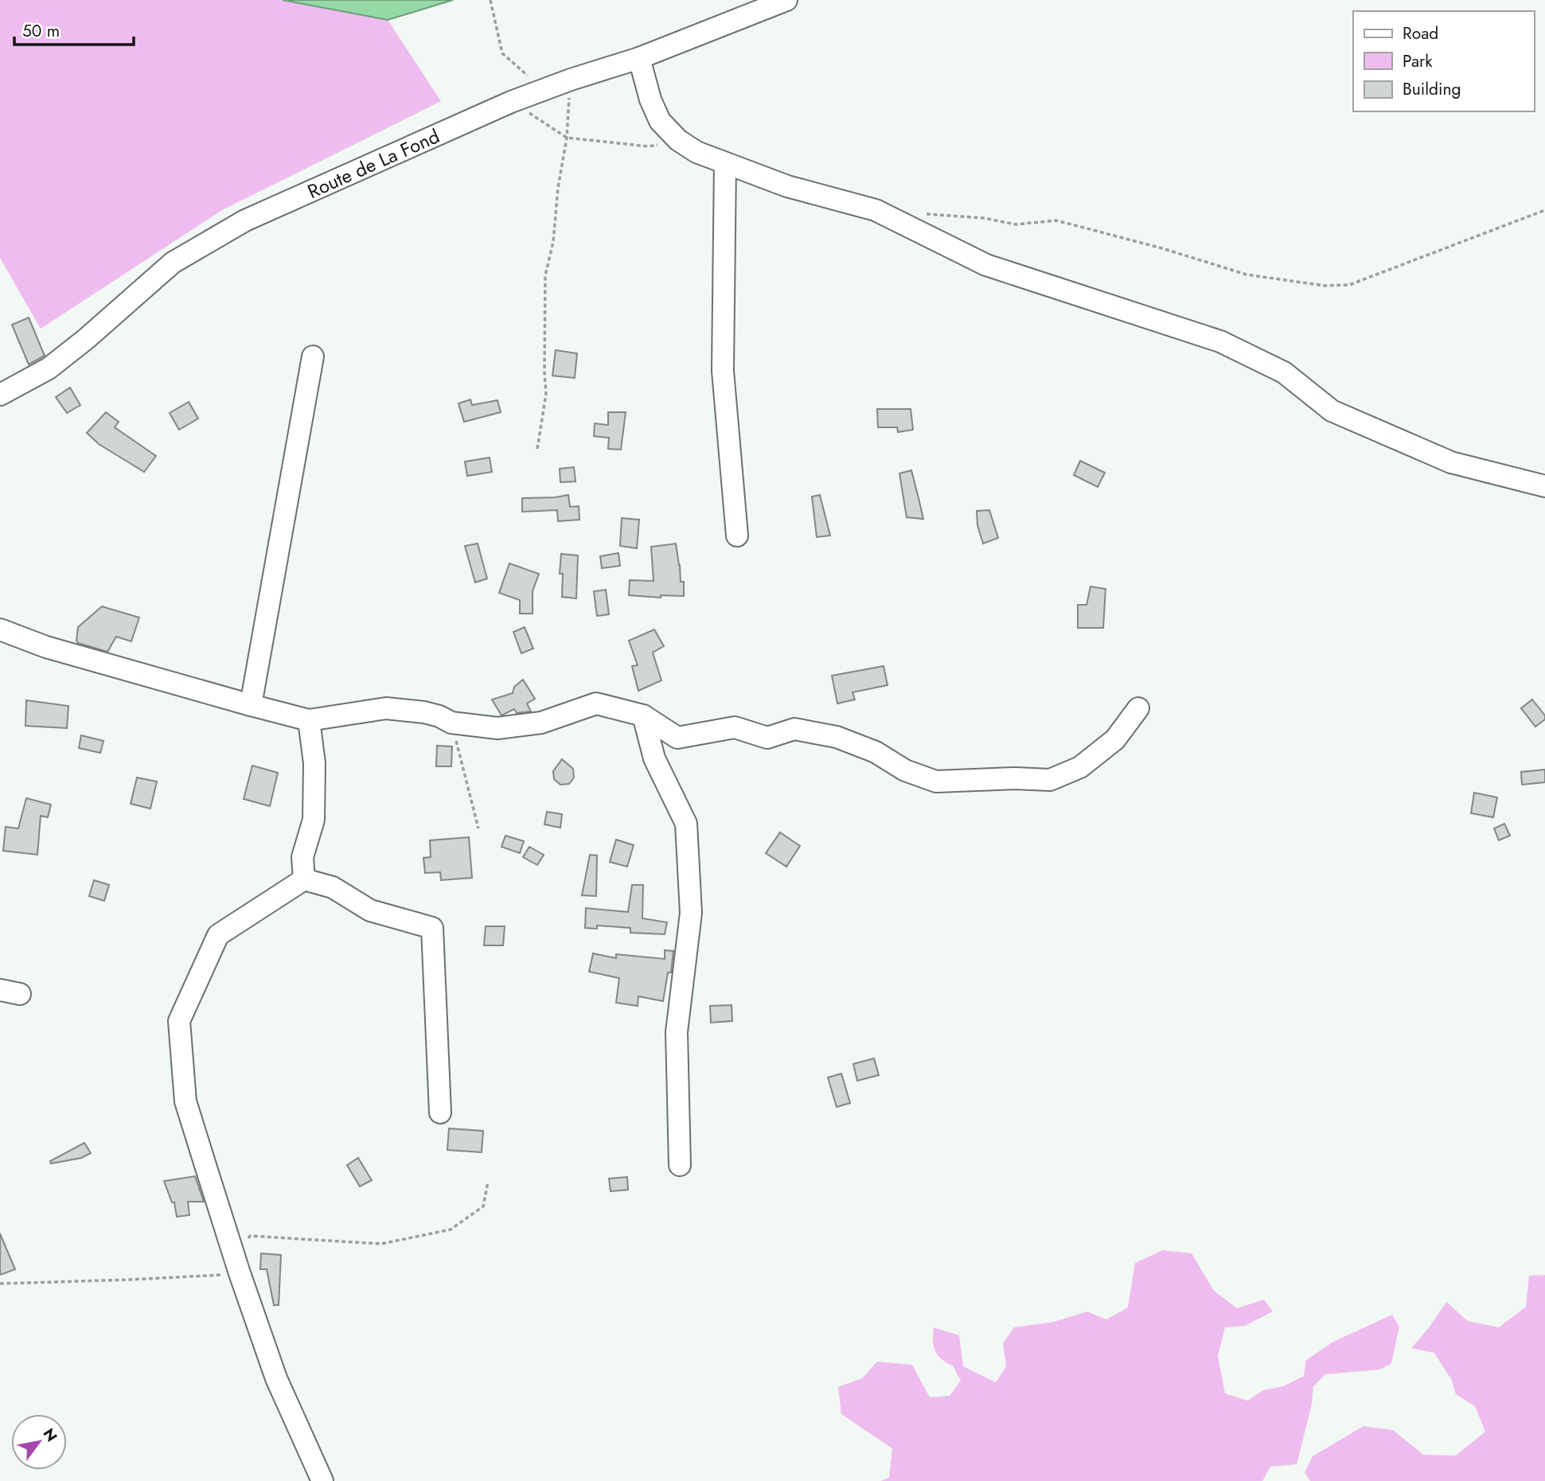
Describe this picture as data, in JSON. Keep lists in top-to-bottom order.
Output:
{
  "streets": {
    "street": ["Route de La Fond"]
  },
  "legend": ["Road", "Park", "Building"],
  "scale_bar": "50 m",
  "north": "top right"
}
